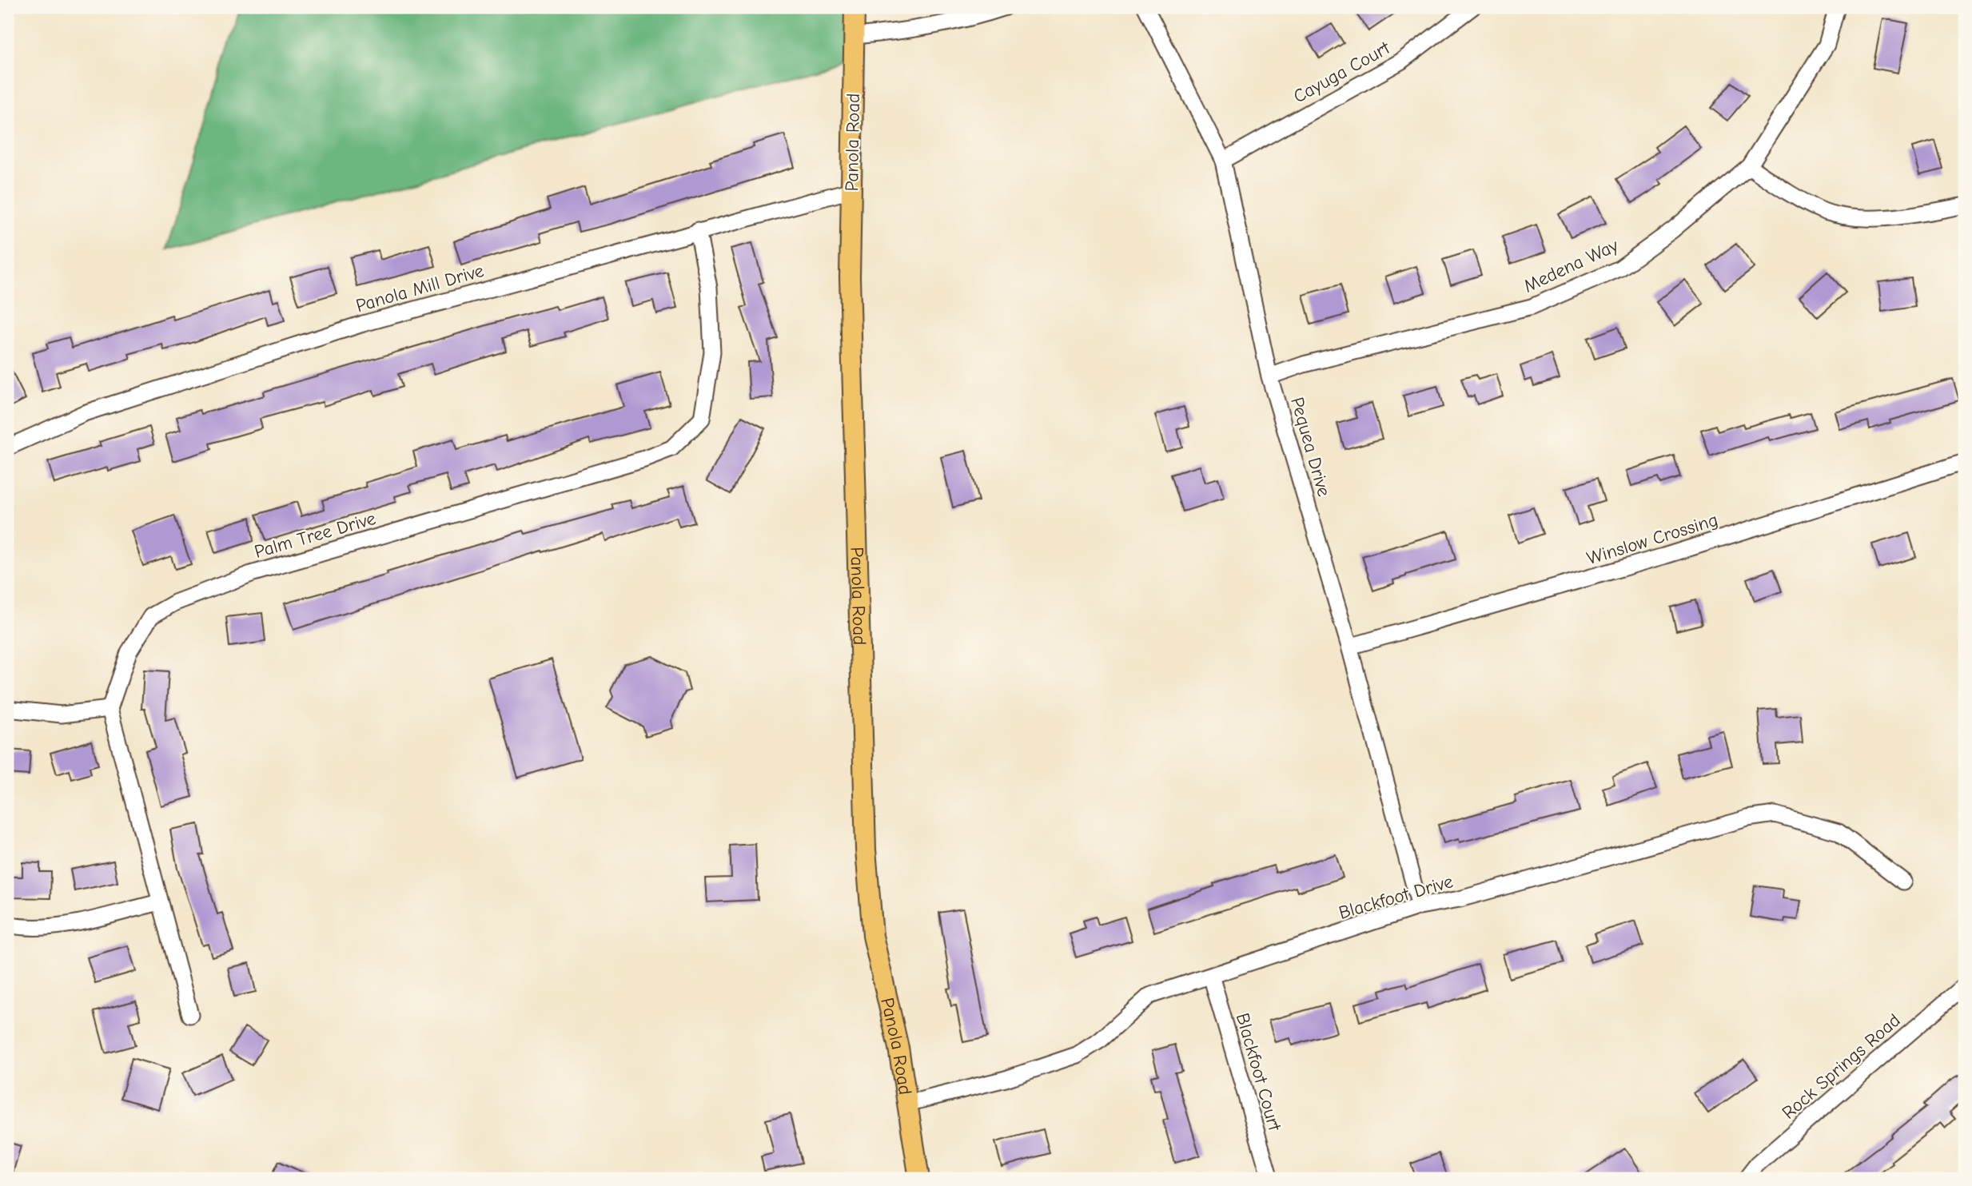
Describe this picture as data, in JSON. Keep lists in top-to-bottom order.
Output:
{
  "streets": {
    "main road": ["Panola Road"],
    "street": [
      "Cayuga Court",
      "Medena Way",
      "Panola Mill Drive",
      "Pequea Drive",
      "Palm Tree Drive",
      "Winslow Crossing",
      "Blackfoot Drive",
      "Rock Springs Road",
      "Blackfoot Court"
    ]
  },
  "crossings": [
    ["Cayuga Court", "Pequea Drive"],
    ["Panola Road", "Panola Mill Drive"],
    ["Panola Road", "Blackfoot Drive"],
    ["Medena Way", "Pequea Drive"],
    ["Panola Mill Drive", "Palm Tree Drive"],
    ["Pequea Drive", "Winslow Crossing"],
    ["Pequea Drive", "Blackfoot Drive"],
    ["Blackfoot Drive", "Blackfoot Court"]
  ]
}
